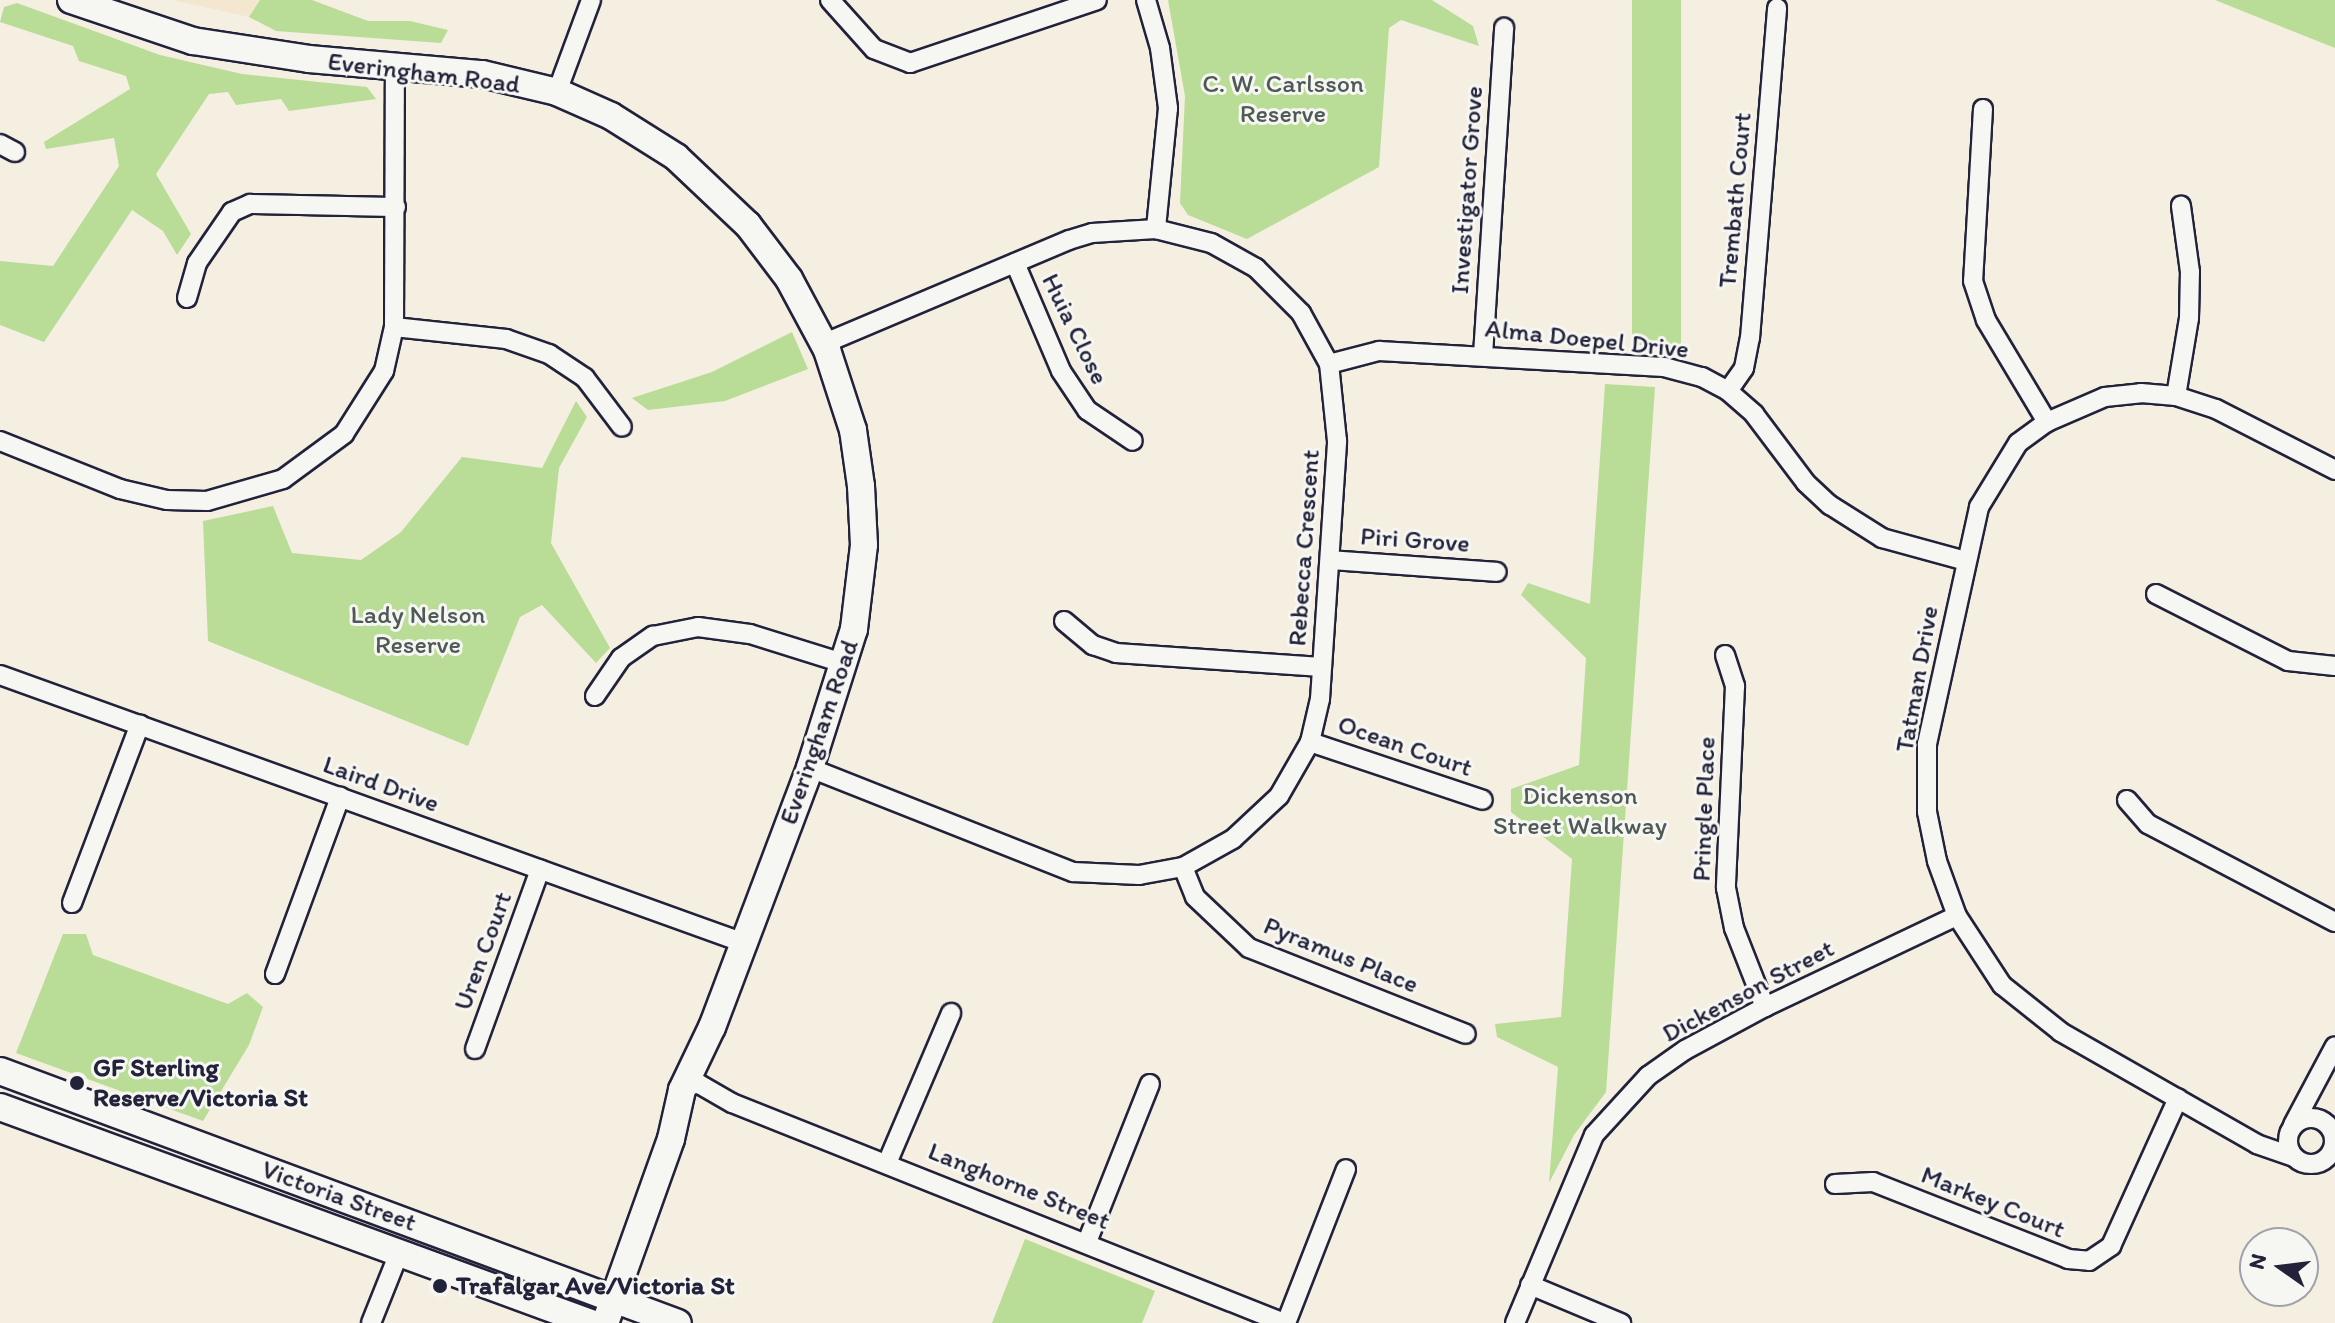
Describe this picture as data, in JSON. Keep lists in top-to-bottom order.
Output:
{
  "streets": {
    "street": [
      "Everingham Road",
      "Investigator Grove",
      "Trembath Court",
      "Huia Close",
      "Alma Doepel Drive",
      "Piri Grove",
      "Rebecca Crescent",
      "Tatman Drive",
      "Ocean Court",
      "Laird Drive",
      "Pringle Place",
      "Uren Court",
      "Pyramus Place",
      "Dickenson Street",
      "Langhorne Street",
      "Victoria Street",
      "Markey Court"
    ]
  },
  "crossings": [
    ["Everingham Road", "Rebecca Crescent"],
    ["Everingham Road", "Laird Drive"],
    ["Everingham Road", "Langhorne Street"],
    ["Everingham Road", "Victoria Street"],
    ["Investigator Grove", "Alma Doepel Drive"],
    ["Trembath Court", "Alma Doepel Drive"],
    ["Huia Close", "Rebecca Crescent"],
    ["Alma Doepel Drive", "Rebecca Crescent"],
    ["Alma Doepel Drive", "Tatman Drive"],
    ["Piri Grove", "Rebecca Crescent"],
    ["Rebecca Crescent", "Ocean Court"],
    ["Rebecca Crescent", "Pyramus Place"],
    ["Tatman Drive", "Dickenson Street"],
    ["Tatman Drive", "Markey Court"],
    ["Laird Drive", "Uren Court"],
    ["Pringle Place", "Dickenson Street"]
  ],
  "parks": ["C. W. Carlsson Reserve", "Lady Nelson Reserve", "Dickenson Street Walkway"],
  "places": ["GF Sterling Reserve/Victoria St", "Trafalgar Ave/Victoria St"],
  "north": "left"
}
